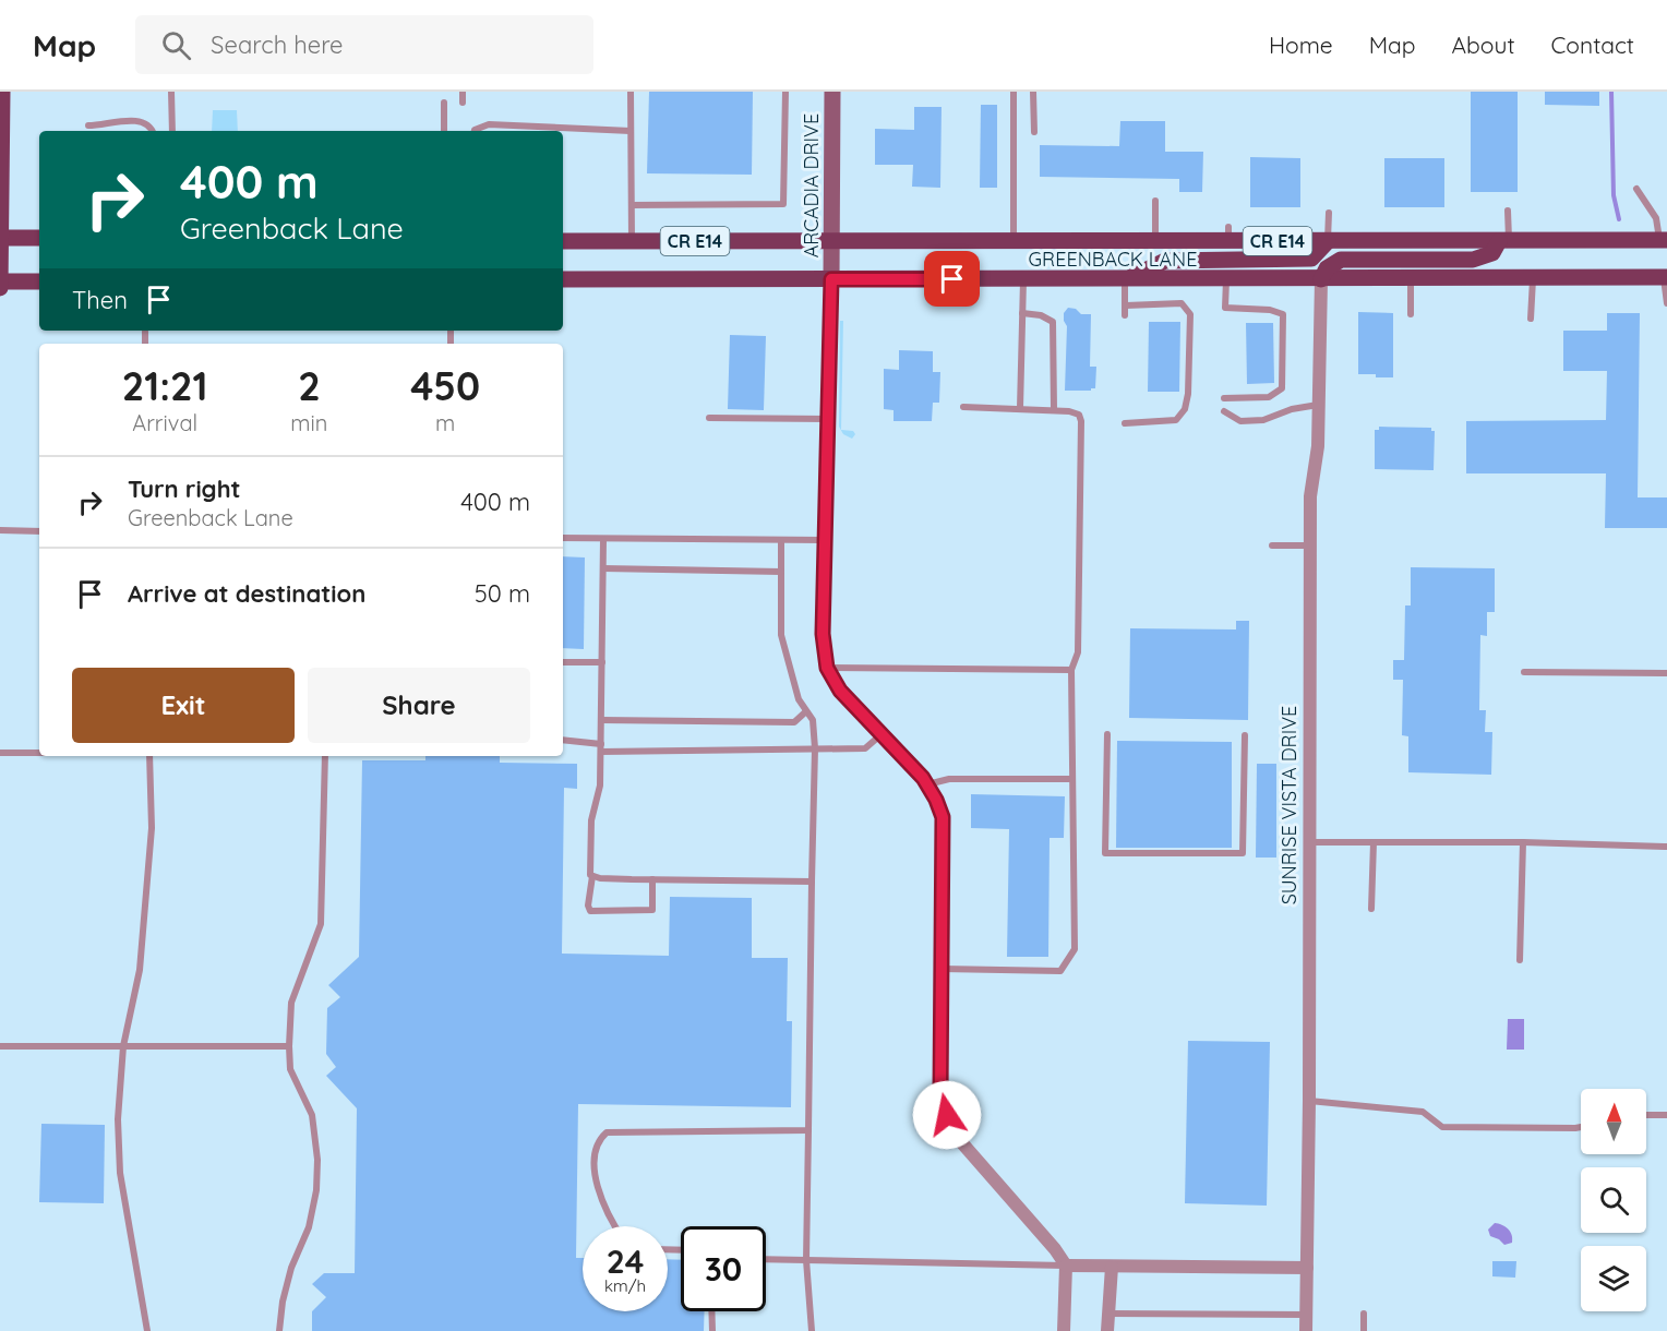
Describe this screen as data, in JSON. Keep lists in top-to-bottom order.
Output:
{
  "streets": {
    "main road": ["CR E14", "GREENBACK LANE"],
    "street": ["ARCADIA DRIVE", "SUNRISE VISTA DRIVE"]
  },
  "crossings": [
    ["ARCADIA DRIVE", "GREENBACK LANE"],
    ["GREENBACK LANE", "SUNRISE VISTA DRIVE"]
  ],
  "north": "top",
  "page": {
    "header": "Map",
    "search": "Search here",
    "nav": [
      "Home",
      "Map",
      "About",
      "Contact"
    ],
    "turn": ["400 m", "Greenback Lane"],
    "then": "Then",
    "eta": [
      "21:21",
      "Arrival",
      "2",
      "min",
      "450",
      "m"
    ],
    "list": [
      {
        "name": "Turn right",
        "note": "Greenback Lane",
        "value": "400 m"
      },
      {
        "name": "Arrive at destination",
        "value": "50 m"
      }
    ],
    "buttons": ["Exit", "Share"],
    "speed": "24 km/h",
    "limit": "30"
  }
}
